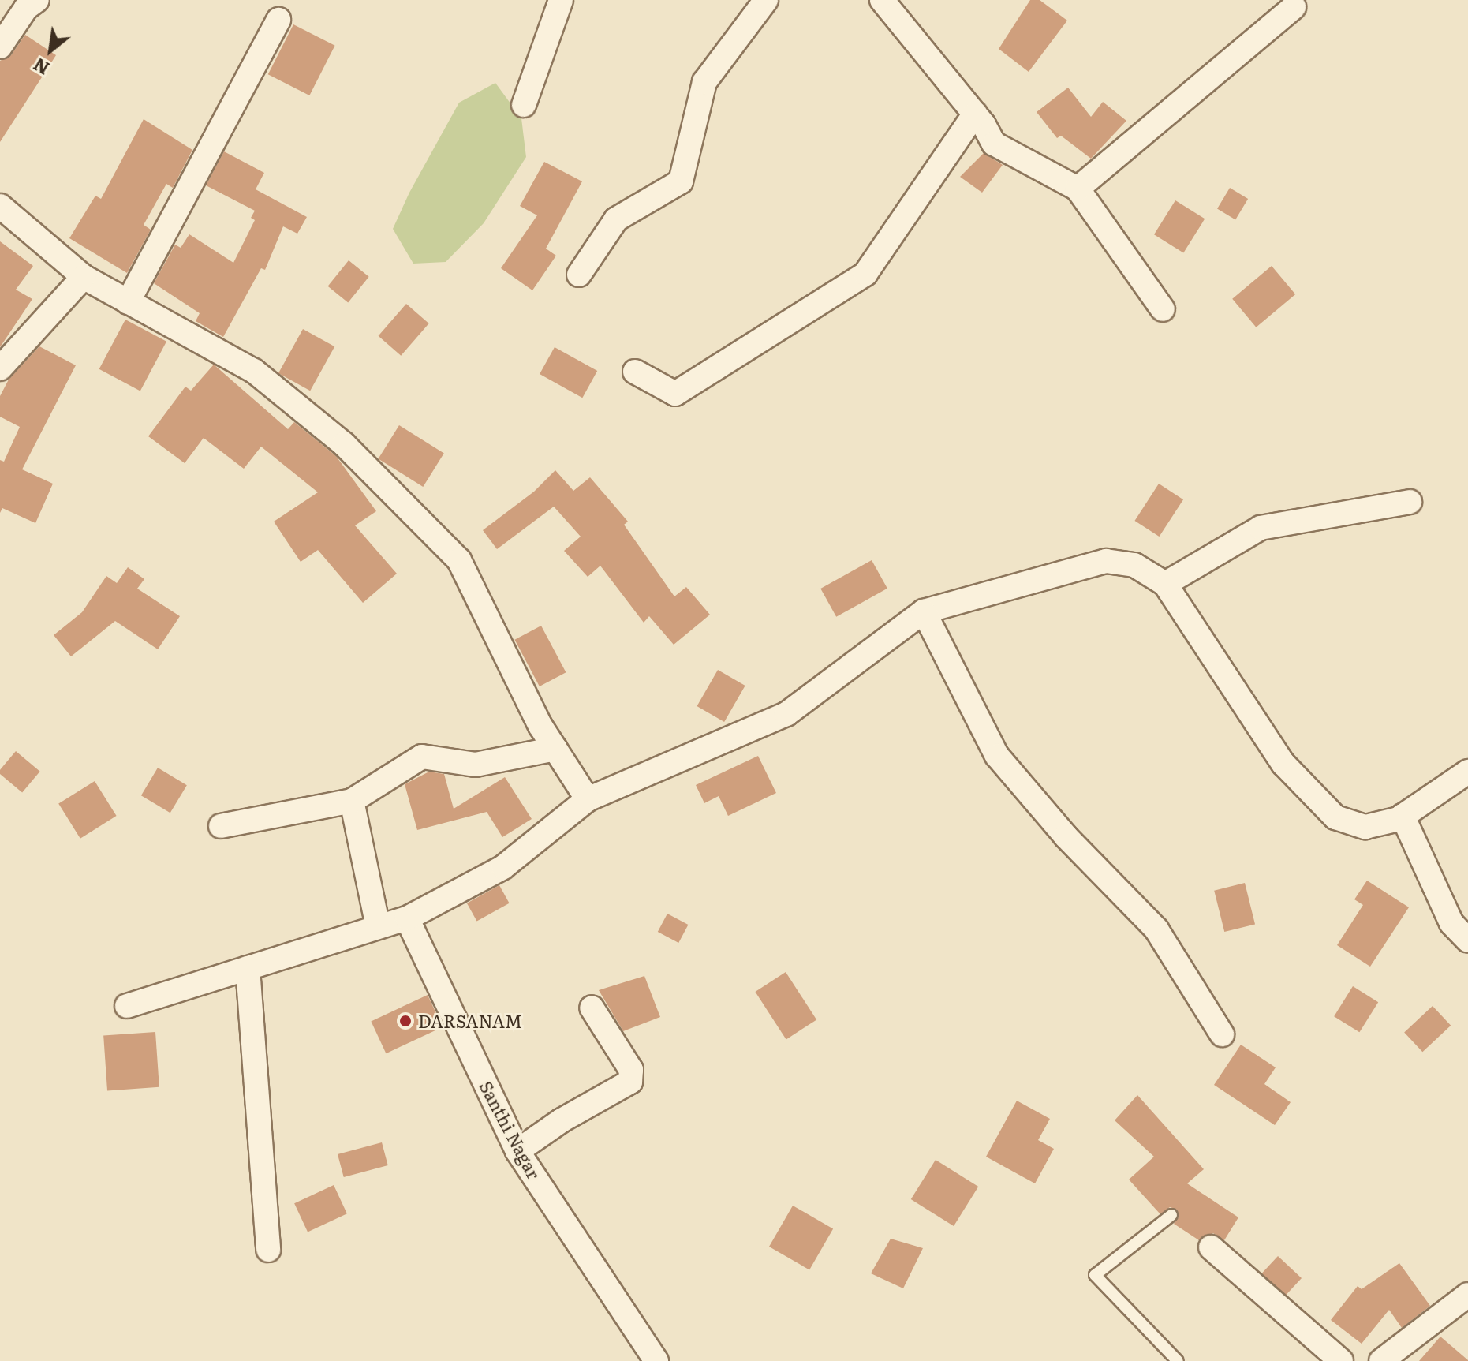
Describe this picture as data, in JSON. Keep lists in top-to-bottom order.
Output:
{
  "streets": {
    "street": ["Santhi Nagar"]
  },
  "places": ["DARSANAM"],
  "north": "bottom left"
}
